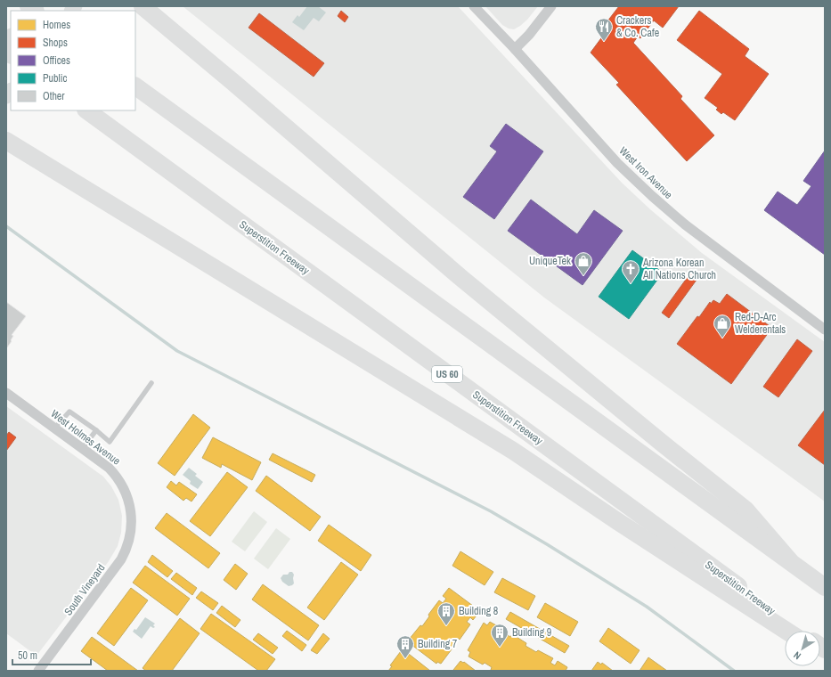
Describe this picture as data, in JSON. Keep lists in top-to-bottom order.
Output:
{
  "streets": {
    "highway": ["Superstition Freeway", "US 60"],
    "street": ["West Iron Avenue", "West Holmes Avenue", "South Vineyard"]
  },
  "crossings": [
    ["West Holmes Avenue", "South Vineyard"]
  ],
  "places": {
    "restaurant": ["Crackers & Co. Cafe"],
    "shop": ["UniqueTek", "Red-D-Arc Welderentals"],
    "church": ["Arizona Korean All Nations Church"],
    "building": ["Building 8", "Building 9", "Building 7"]
  },
  "legend": [
    "Homes",
    "Shops",
    "Offices",
    "Public",
    "Other"
  ],
  "scale_bar": "50 m",
  "north": "bottom left"
}
